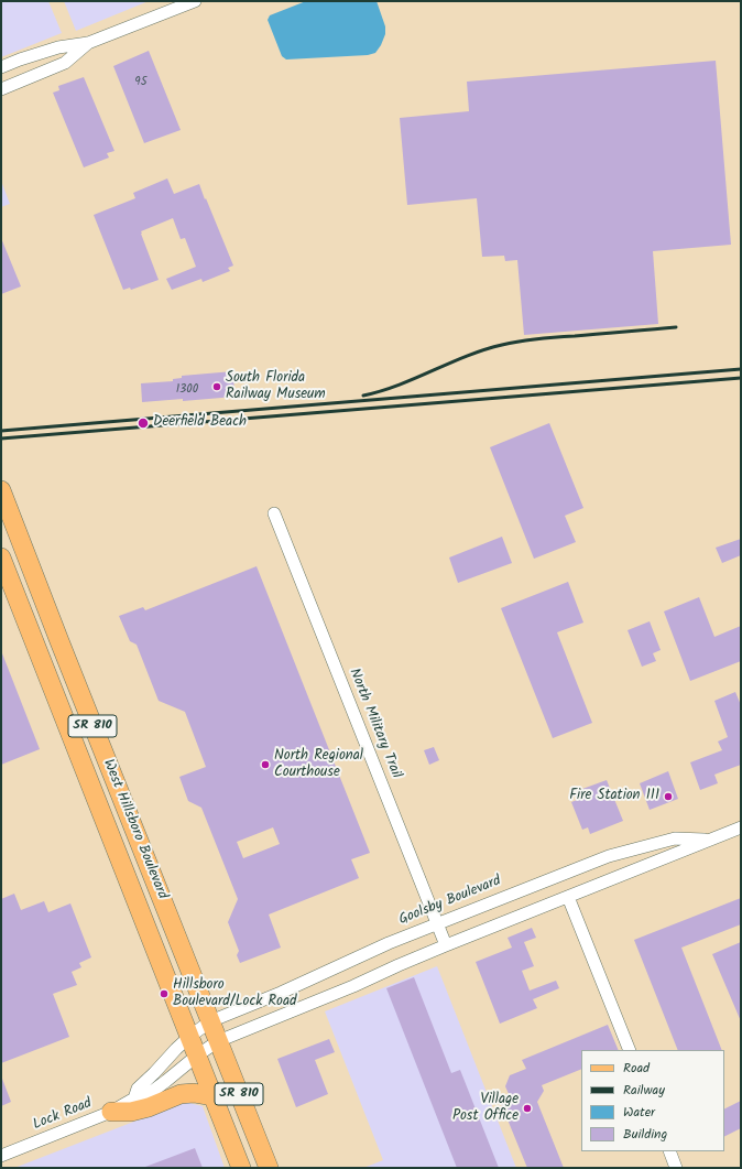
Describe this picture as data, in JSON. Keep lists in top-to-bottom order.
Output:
{
  "streets": {
    "main road": ["SR 810", "West Hillsboro Boulevard"],
    "street": ["North Military Trail", "Goolsby Boulevard", "Lock Road"]
  },
  "crossings": [
    ["North Military Trail", "Goolsby Boulevard"],
    ["West Hillsboro Boulevard", "Goolsby Boulevard"],
    ["West Hillsboro Boulevard", "Lock Road"],
    ["Goolsby Boulevard", "Lock Road"]
  ],
  "places": [
    "South Florida Railway Museum",
    "Deerfield Beach",
    "North Regional Courthouse",
    "Fire Station 111",
    "Hillsboro Boulevard/Lock Road",
    "Village Post Office"
  ],
  "house_numbers": ["95", "1300"],
  "legend": [
    "Road",
    "Railway",
    "Water",
    "Building"
  ]
}
